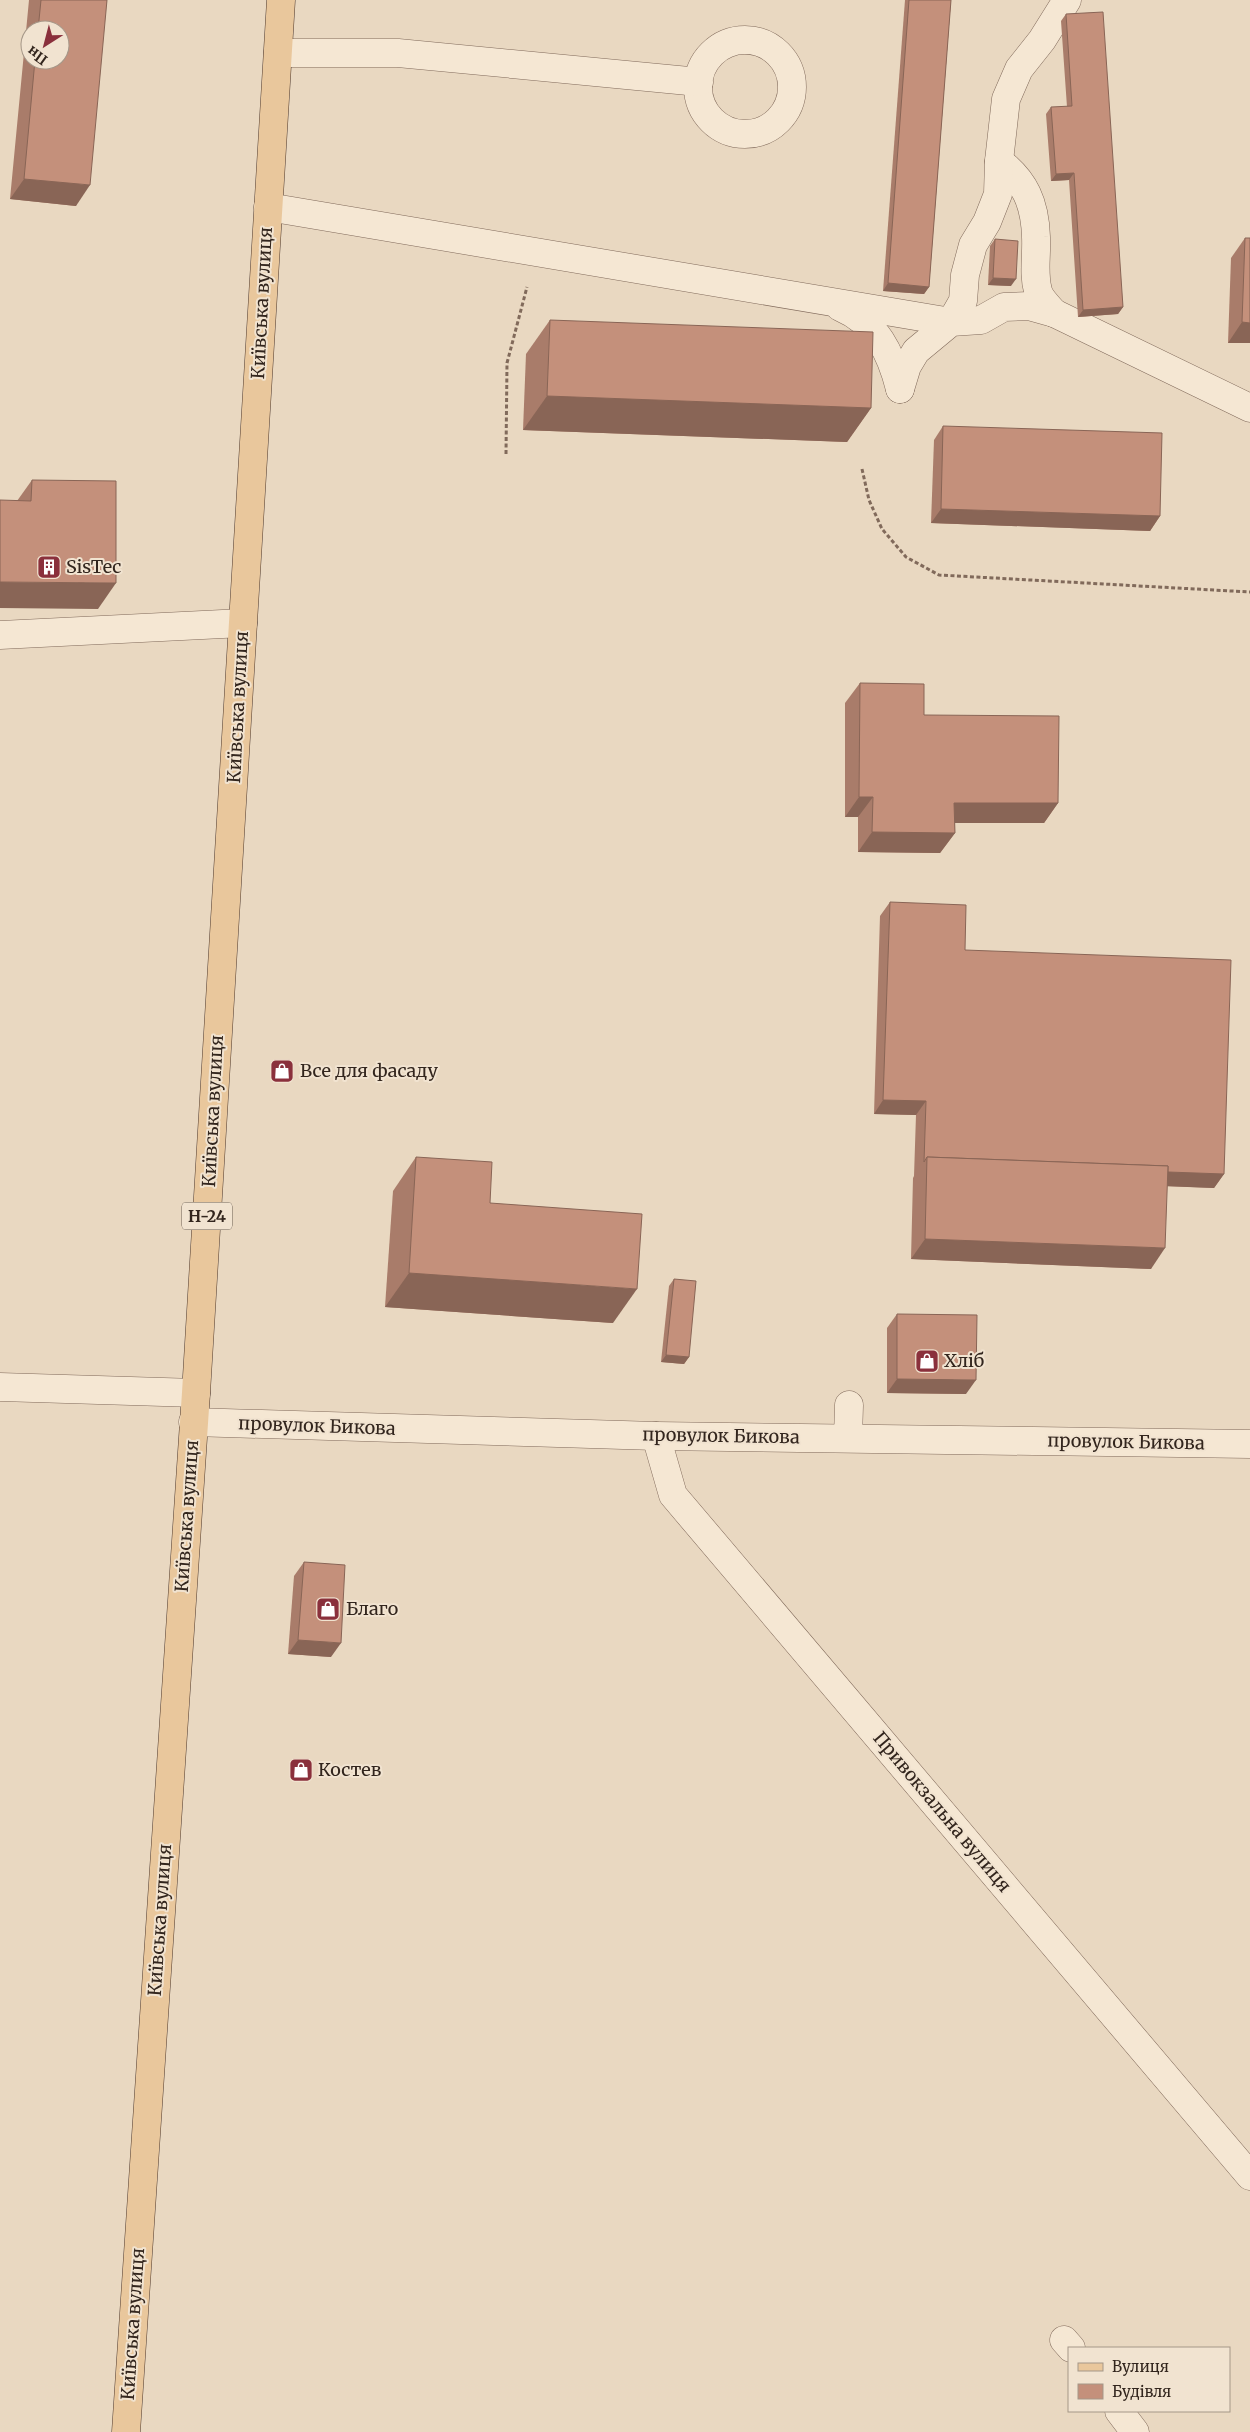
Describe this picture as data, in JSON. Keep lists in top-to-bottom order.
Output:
{
  "streets": {
    "main road": ["Київська вулиця", "Н-24"],
    "street": ["провулок Бикова", "Привокзальна вулиця"]
  },
  "crossings": [
    ["Київська вулиця", "провулок Бикова"],
    ["провулок Бикова", "Привокзальна вулиця"]
  ],
  "places": {
    "building": ["SisTec"],
    "shop": [
      "Все для фасаду",
      "Хліб",
      "Благо",
      "Костев"
    ]
  },
  "legend": ["Вулиця", "Будівля"],
  "north": "bottom left"
}
